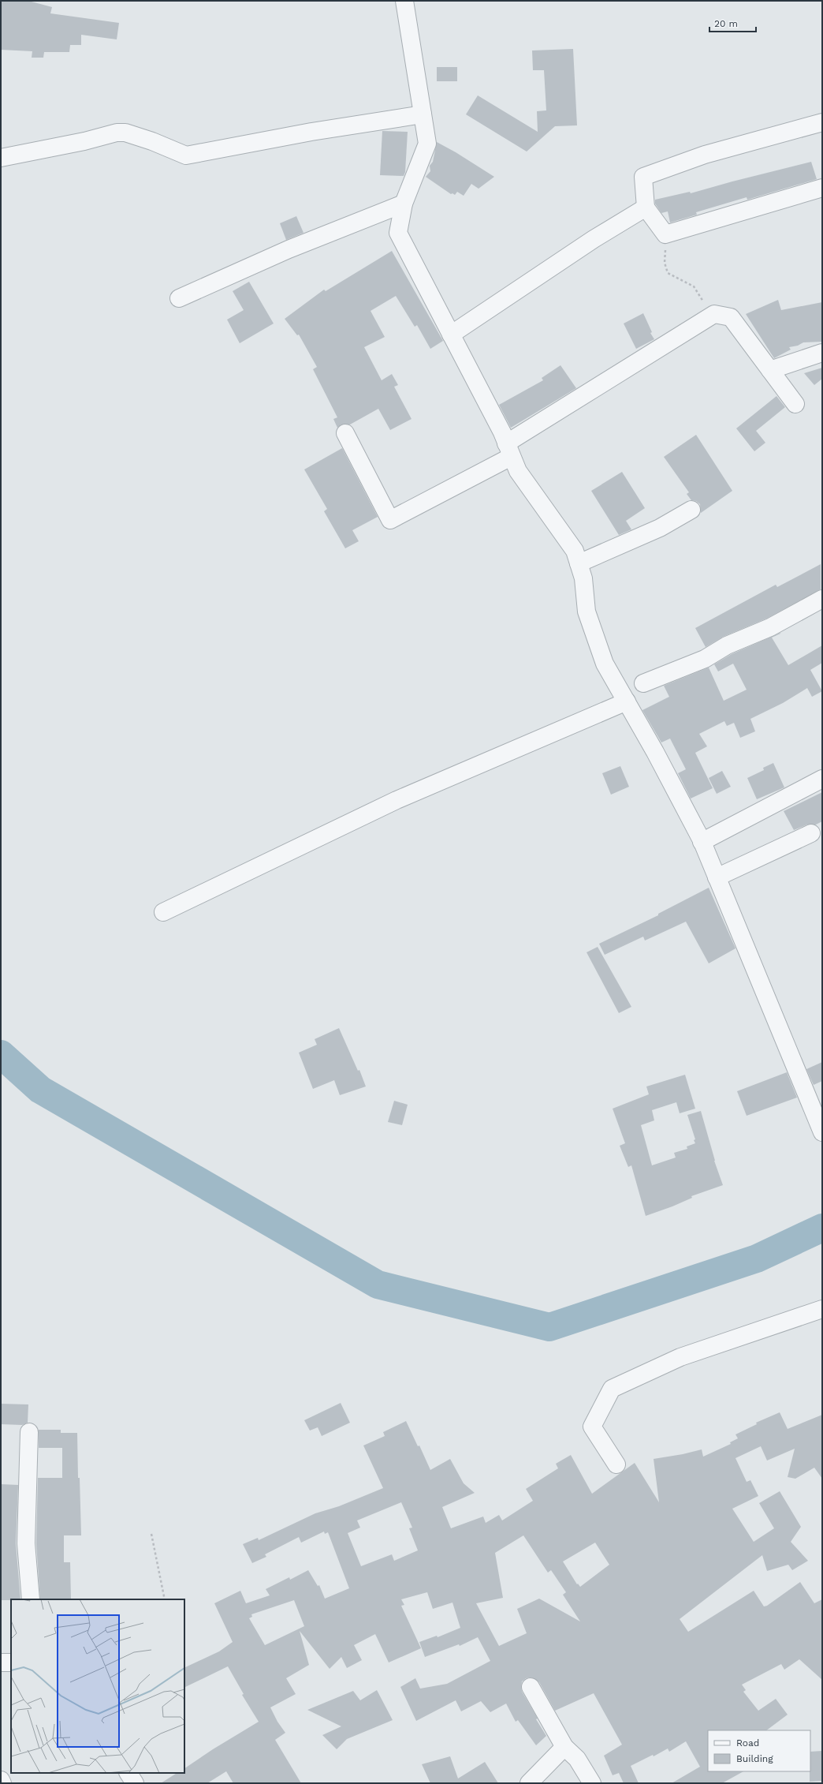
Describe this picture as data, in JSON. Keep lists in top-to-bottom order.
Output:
{
  "legend": ["Road", "Building"],
  "scale_bar": "20 m"
}
